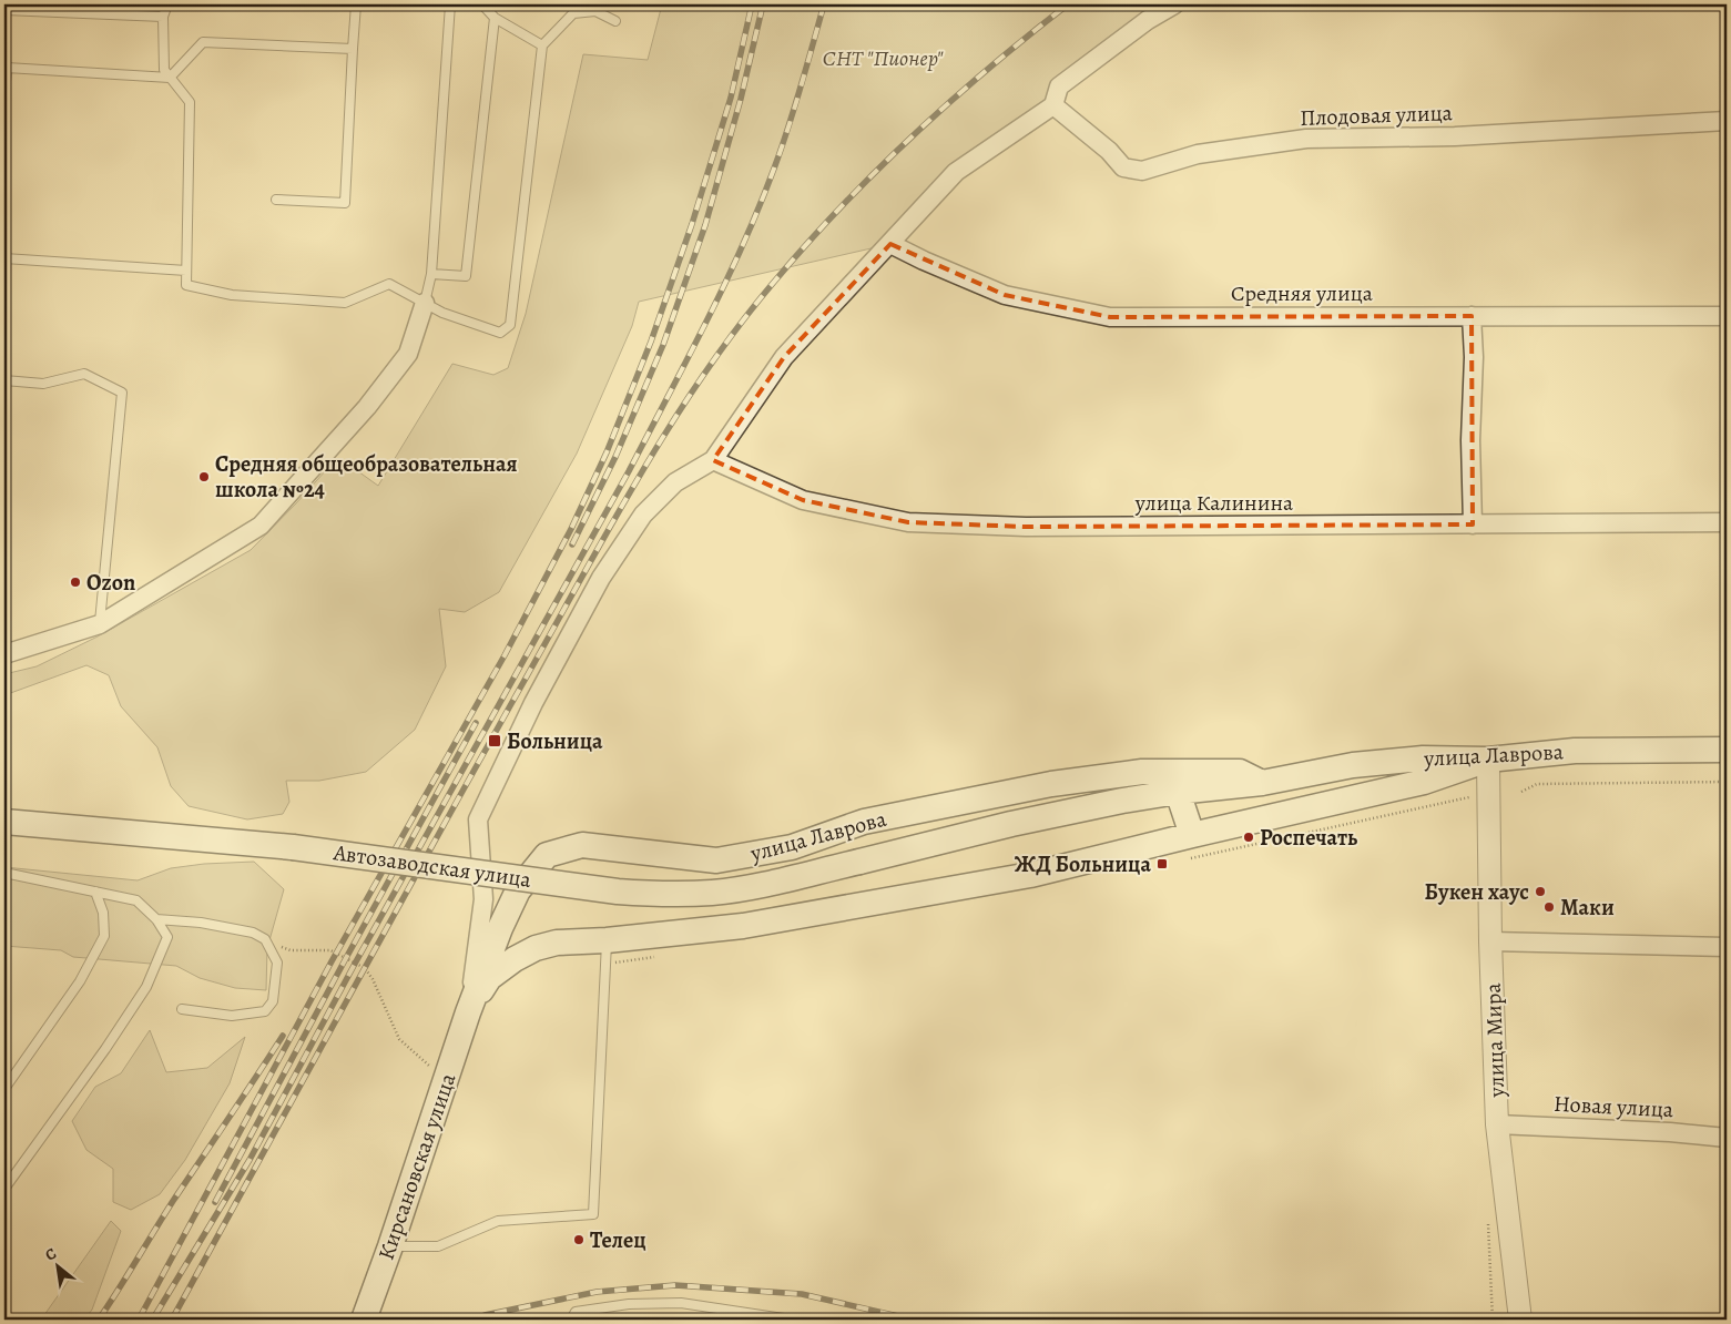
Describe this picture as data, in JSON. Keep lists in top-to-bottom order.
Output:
{
  "streets": {
    "main road": ["улица Лаврова", "Автозаводская улица", "Кирсановская улица"],
    "street": [
      "Плодовая улица",
      "Средняя улица",
      "улица Калинина",
      "улица Мира",
      "Новая улица"
    ]
  },
  "crossings": [
    ["улица Лаврова", "Автозаводская улица"],
    ["улица Лаврова", "улица Мира"],
    ["улица Лаврова", "Кирсановская улица"],
    ["улица Мира", "Новая улица"]
  ],
  "parks": ["СНТ \"Пионер\""],
  "places": {
    "other": [
      "Средняя общеобразовательная школа №24",
      "Ozon",
      "Роспечать",
      "Букен хаус",
      "Маки",
      "Телец"
    ],
    "transit": ["Больница", "ЖД Больница"]
  },
  "north": "top left"
}
